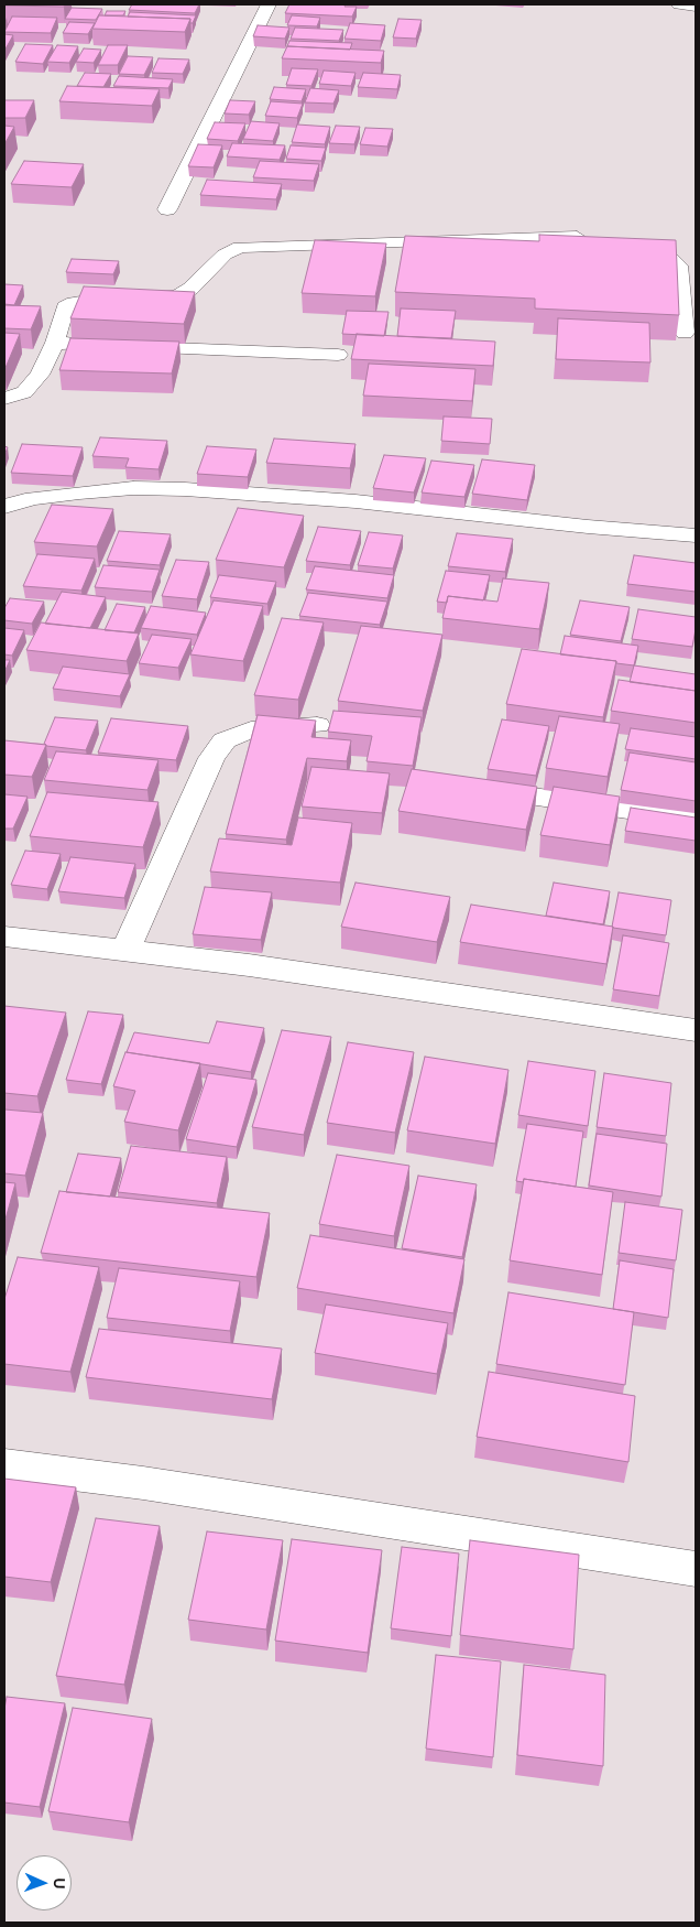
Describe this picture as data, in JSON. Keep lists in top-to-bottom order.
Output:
{
  "north": "right"
}
